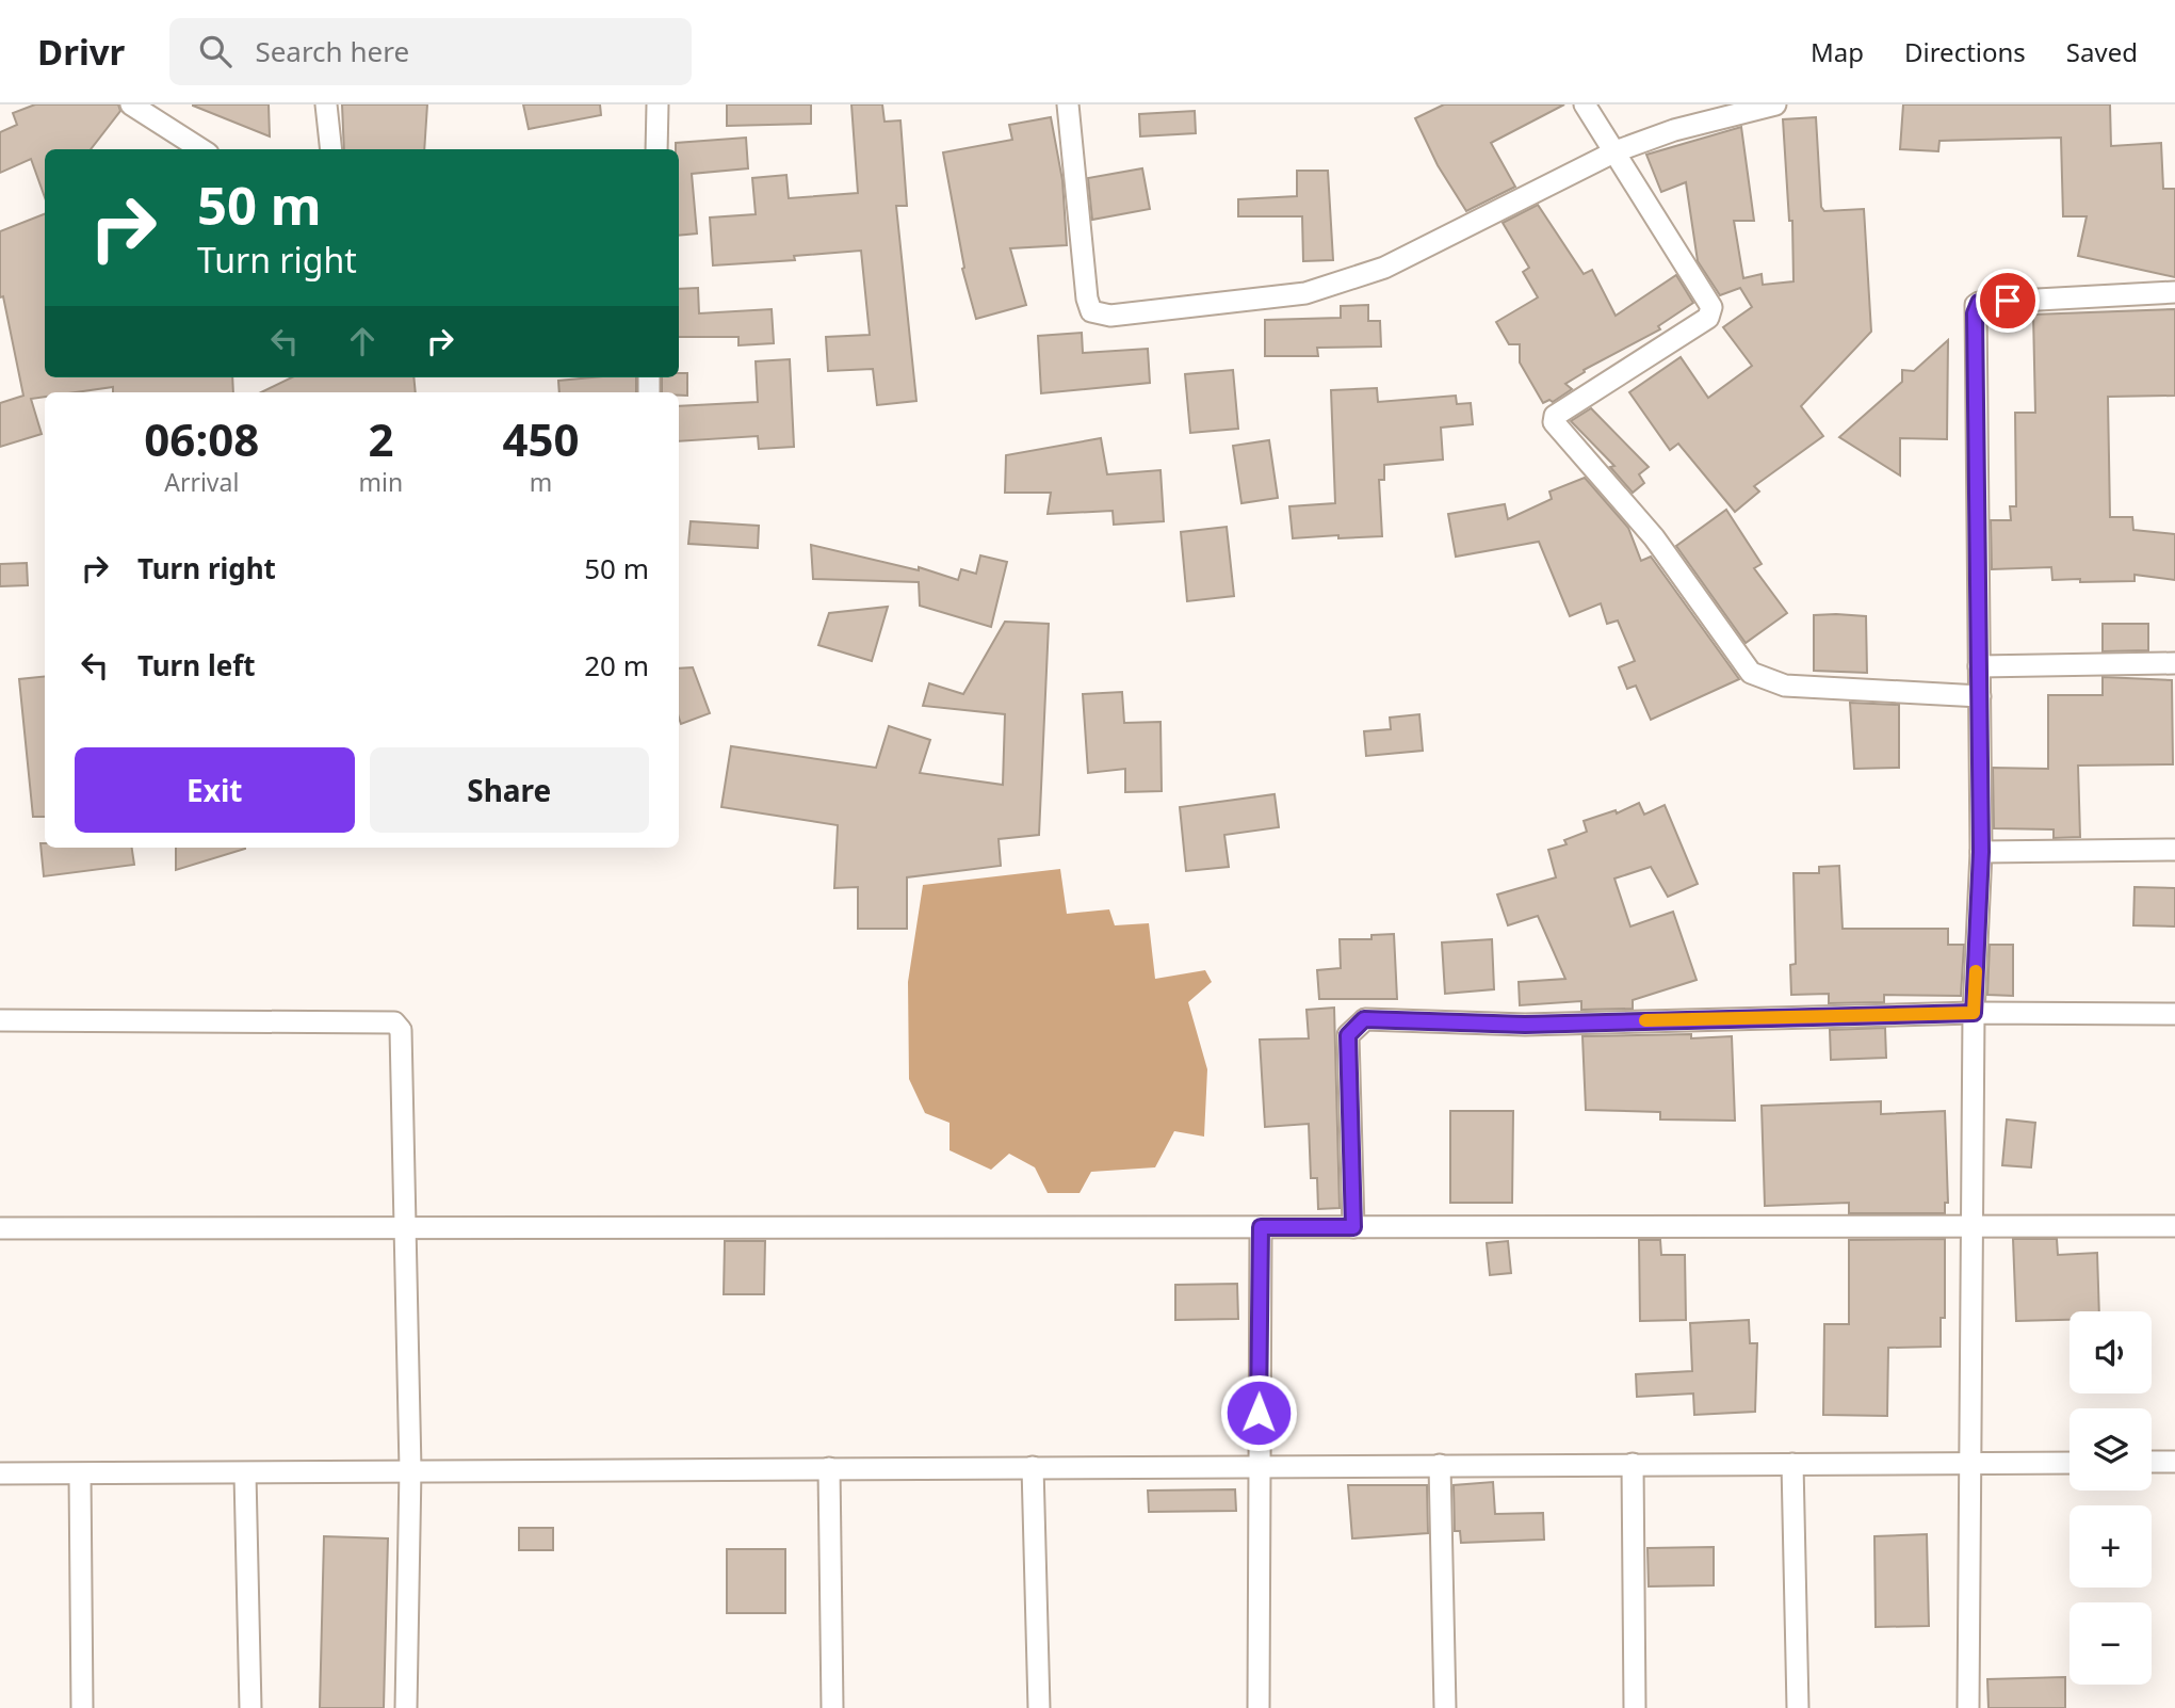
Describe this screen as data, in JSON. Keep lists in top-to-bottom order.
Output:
{
  "page": {
    "header": "Drivr",
    "search": "Search here",
    "nav": ["Map", "Directions", "Saved"],
    "turn": ["50 m", "Turn right"],
    "eta": [
      "06:08",
      "Arrival",
      "2",
      "min",
      "450",
      "m"
    ],
    "list": [
      {
        "name": "Turn right",
        "value": "50 m"
      },
      {
        "name": "Turn left",
        "value": "20 m"
      }
    ],
    "buttons": ["Exit", "Share"],
    "map_buttons": ["+", "−"]
  }
}
